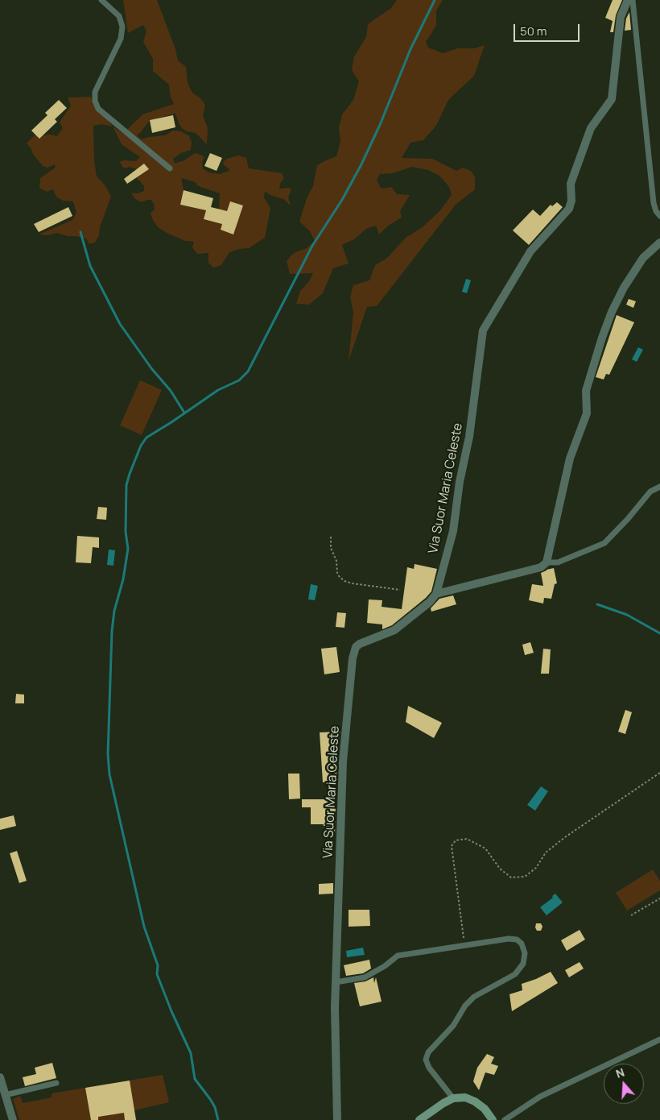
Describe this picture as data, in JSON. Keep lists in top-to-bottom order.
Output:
{
  "streets": {
    "street": ["Via Suor Maria Celeste"]
  },
  "scale_bar": "50 m",
  "north": "top"
}
